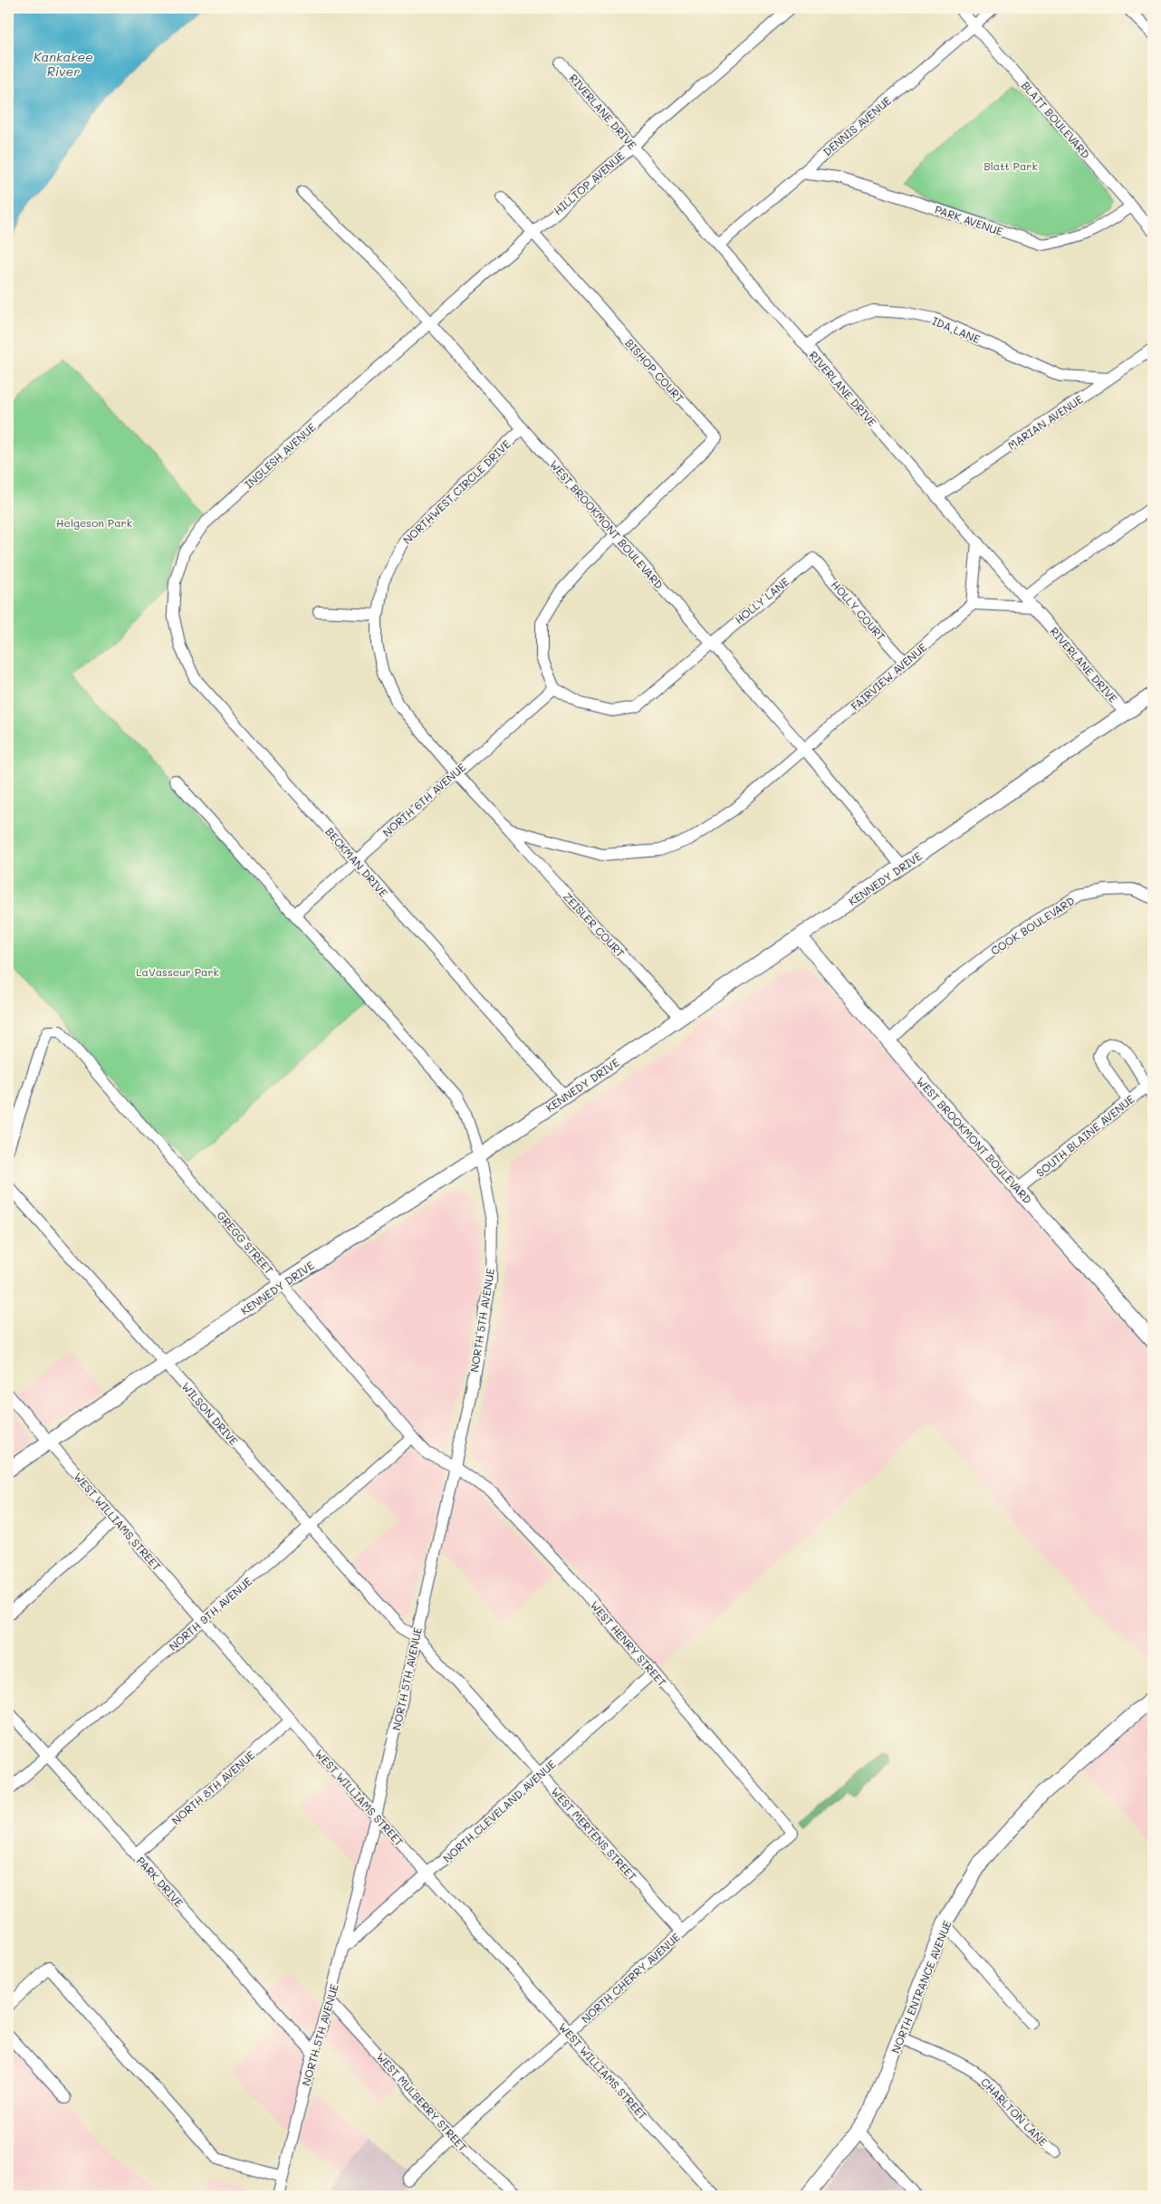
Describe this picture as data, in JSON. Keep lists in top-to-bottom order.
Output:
{
  "streets": {
    "main road": ["WEST BROOKMONT BOULEVARD", "KENNEDY DRIVE", "NORTH ENTRANCE AVENUE"],
    "street": [
      "RIVERLANE DRIVE",
      "BLATT BOULEVARD",
      "DENNIS AVENUE",
      "HILLTOP AVENUE",
      "PARK AVENUE",
      "IDA LANE",
      "BISHOP COURT",
      "MARIAN AVENUE",
      "INGLESH AVENUE",
      "NORTHWEST CIRCLE DRIVE",
      "HOLLY LANE",
      "HOLLY COURT",
      "FAIRVIEW AVENUE",
      "NORTH 6TH AVENUE",
      "BECKMAN DRIVE",
      "ZEISLER COURT",
      "COOK BOULEVARD",
      "SOUTH BLAINE AVENUE",
      "GREGG STREET",
      "NORTH 5TH AVENUE",
      "WILSON DRIVE",
      "WEST WILLIAMS STREET",
      "NORTH 9TH AVENUE",
      "WEST HENRY STREET",
      "NORTH 8TH AVENUE",
      "NORTH CLEVELAND AVENUE",
      "WEST MERTENS STREET",
      "PARK DRIVE",
      "NORTH CHERRY AVENUE",
      "WEST MULBERRY STREET",
      "CHARLTON LANE"
    ]
  },
  "crossings": [
    ["RIVERLANE DRIVE", "DENNIS AVENUE"],
    ["RIVERLANE DRIVE", "HILLTOP AVENUE"],
    ["RIVERLANE DRIVE", "IDA LANE"],
    ["RIVERLANE DRIVE", "MARIAN AVENUE"],
    ["RIVERLANE DRIVE", "KENNEDY DRIVE"],
    ["BLATT BOULEVARD", "DENNIS AVENUE"],
    ["BLATT BOULEVARD", "PARK AVENUE"],
    ["DENNIS AVENUE", "PARK AVENUE"],
    ["HILLTOP AVENUE", "BISHOP COURT"],
    ["HILLTOP AVENUE", "INGLESH AVENUE"],
    ["HILLTOP AVENUE", "WEST BROOKMONT BOULEVARD"],
    ["IDA LANE", "MARIAN AVENUE"],
    ["BISHOP COURT", "WEST BROOKMONT BOULEVARD"],
    ["INGLESH AVENUE", "WEST BROOKMONT BOULEVARD"],
    ["INGLESH AVENUE", "BECKMAN DRIVE"],
    ["NORTHWEST CIRCLE DRIVE", "WEST BROOKMONT BOULEVARD"],
    ["NORTHWEST CIRCLE DRIVE", "NORTH 6TH AVENUE"],
    ["NORTHWEST CIRCLE DRIVE", "ZEISLER COURT"],
    ["WEST BROOKMONT BOULEVARD", "HOLLY LANE"],
    ["WEST BROOKMONT BOULEVARD", "FAIRVIEW AVENUE"],
    ["WEST BROOKMONT BOULEVARD", "KENNEDY DRIVE"],
    ["WEST BROOKMONT BOULEVARD", "COOK BOULEVARD"],
    ["WEST BROOKMONT BOULEVARD", "SOUTH BLAINE AVENUE"],
    ["HOLLY LANE", "HOLLY COURT"],
    ["HOLLY LANE", "NORTH 6TH AVENUE"],
    ["HOLLY COURT", "FAIRVIEW AVENUE"],
    ["FAIRVIEW AVENUE", "ZEISLER COURT"],
    ["NORTH 6TH AVENUE", "BECKMAN DRIVE"],
    ["NORTH 6TH AVENUE", "ZEISLER COURT"],
    ["NORTH 6TH AVENUE", "NORTH 5TH AVENUE"],
    ["BECKMAN DRIVE", "KENNEDY DRIVE"],
    ["KENNEDY DRIVE", "ZEISLER COURT"],
    ["KENNEDY DRIVE", "GREGG STREET"],
    ["KENNEDY DRIVE", "NORTH 5TH AVENUE"],
    ["KENNEDY DRIVE", "WILSON DRIVE"],
    ["KENNEDY DRIVE", "WEST WILLIAMS STREET"],
    ["GREGG STREET", "NORTH 5TH AVENUE"],
    ["GREGG STREET", "NORTH 9TH AVENUE"],
    ["GREGG STREET", "WEST HENRY STREET"],
    ["NORTH 5TH AVENUE", "WILSON DRIVE"],
    ["NORTH 5TH AVENUE", "WEST WILLIAMS STREET"],
    ["NORTH 5TH AVENUE", "WEST HENRY STREET"],
    ["NORTH 5TH AVENUE", "NORTH CLEVELAND AVENUE"],
    ["NORTH 5TH AVENUE", "WEST MERTENS STREET"],
    ["NORTH 5TH AVENUE", "PARK DRIVE"],
    ["NORTH 5TH AVENUE", "WEST MULBERRY STREET"],
    ["WILSON DRIVE", "NORTH 9TH AVENUE"],
    ["WILSON DRIVE", "WEST MERTENS STREET"],
    ["WEST WILLIAMS STREET", "NORTH 9TH AVENUE"],
    ["WEST WILLIAMS STREET", "NORTH 8TH AVENUE"],
    ["WEST WILLIAMS STREET", "NORTH CLEVELAND AVENUE"],
    ["WEST WILLIAMS STREET", "NORTH CHERRY AVENUE"],
    ["NORTH 9TH AVENUE", "PARK DRIVE"],
    ["WEST HENRY STREET", "NORTH CLEVELAND AVENUE"],
    ["WEST HENRY STREET", "NORTH CHERRY AVENUE"],
    ["NORTH 8TH AVENUE", "PARK DRIVE"],
    ["NORTH CLEVELAND AVENUE", "WEST MERTENS STREET"],
    ["WEST MERTENS STREET", "NORTH CHERRY AVENUE"],
    ["NORTH CHERRY AVENUE", "WEST MULBERRY STREET"],
    ["NORTH ENTRANCE AVENUE", "CHARLTON LANE"]
  ],
  "water": ["Kankakee River"],
  "parks": ["Blatt Park", "Helgeson Park", "LaVasseur Park"]
}
